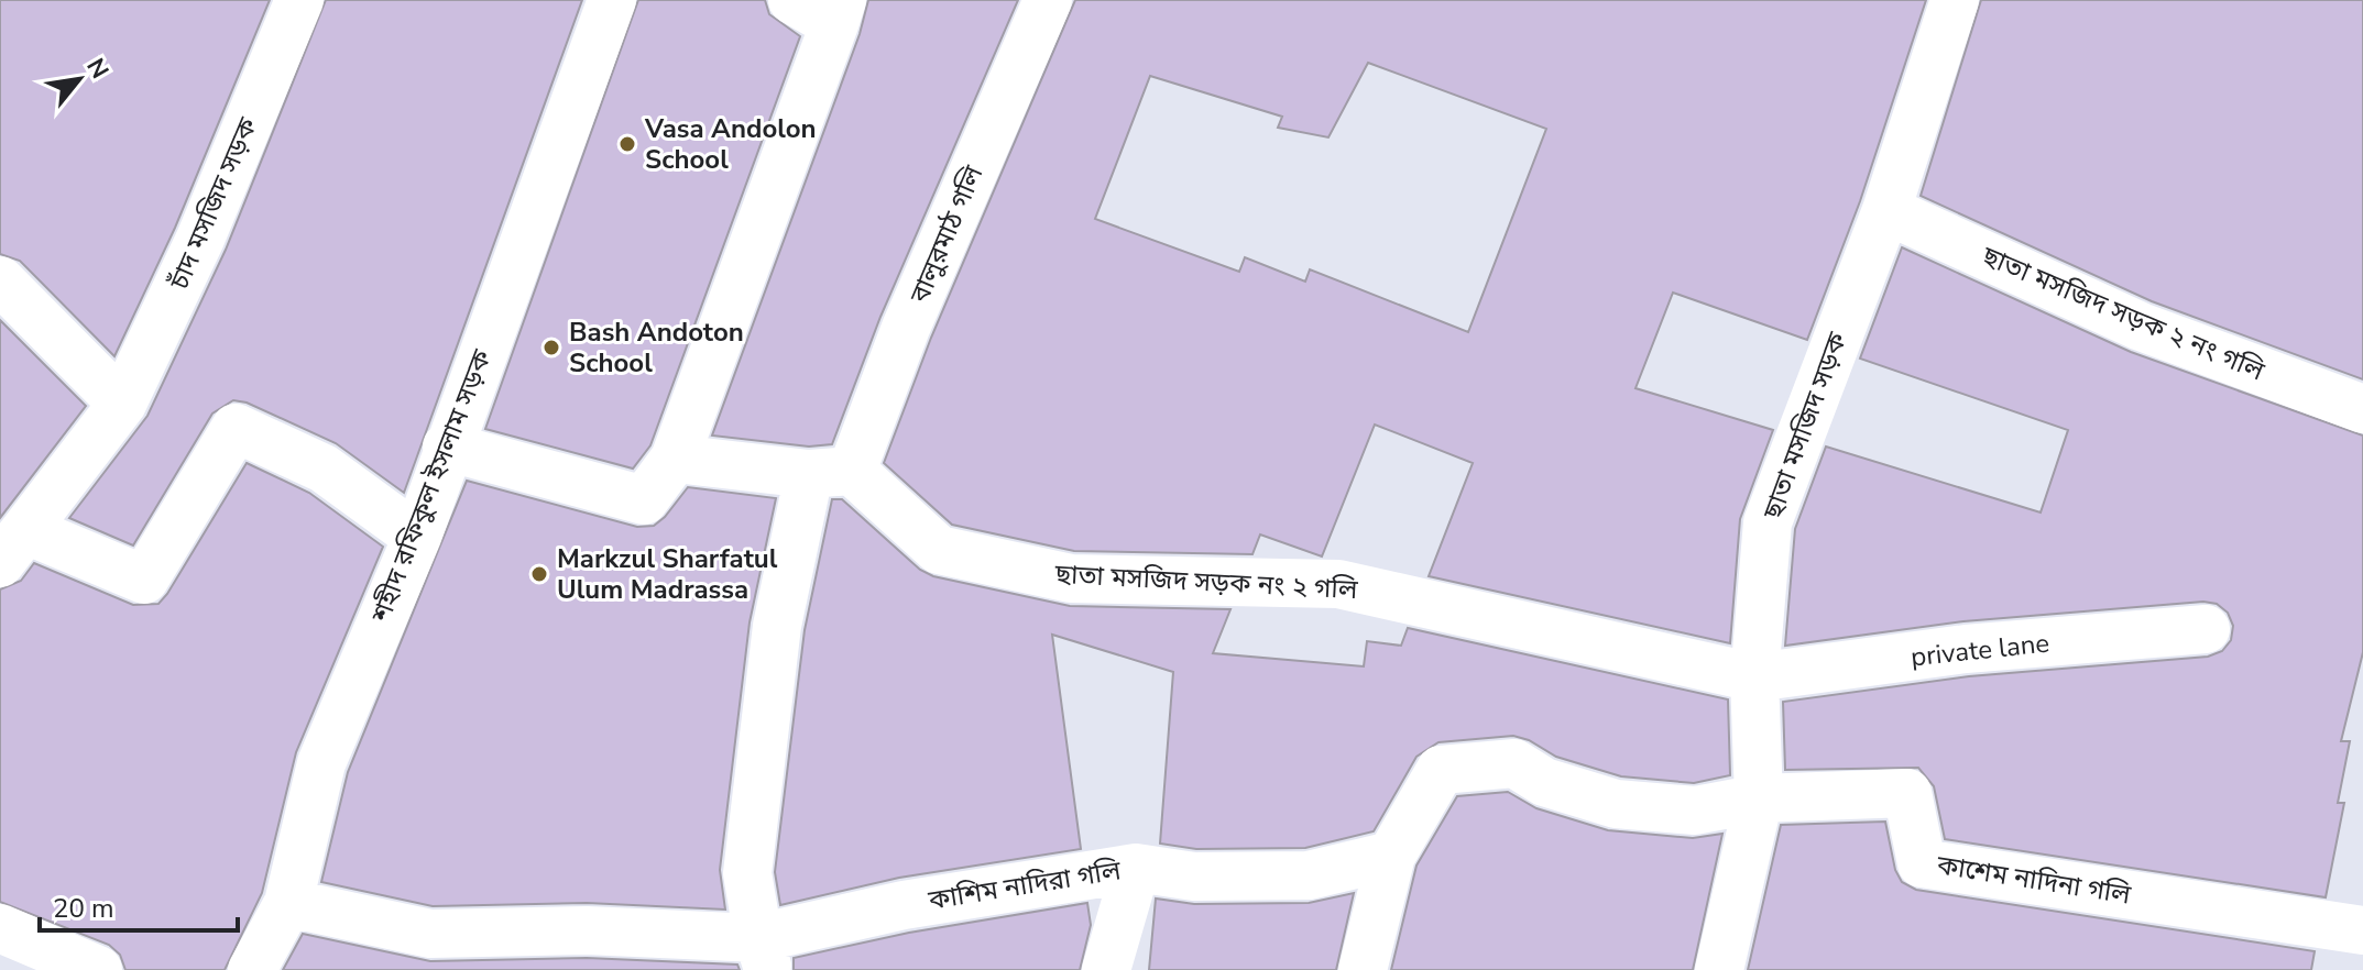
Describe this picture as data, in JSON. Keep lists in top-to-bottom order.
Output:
{
  "streets": {
    "street": [
      "চাঁদ মসজিদ সড়ক",
      "বালুরমাঠ গলি",
      "ছাতা মসজিদ সড়ক ২ নং গলি",
      "ছাতা মসজিদ সড়ক",
      "শহীদ রফিকুল ইসলাম সড়ক",
      "ছাতা মসজিদ সড়ক নং ২ গলি",
      "private lane",
      "কাশেম নাদিনা গলি",
      "কাশিম নাদিরা গলি"
    ]
  },
  "crossings": [
    ["বালুরমাঠ গলি", "ছাতা মসজিদ সড়ক নং ২ গলি"],
    ["বালুরমাঠ গলি", "কাশিম নাদিরা গলি"],
    ["ছাতা মসজিদ সড়ক ২ নং গলি", "ছাতা মসজিদ সড়ক"],
    ["ছাতা মসজিদ সড়ক", "ছাতা মসজিদ সড়ক নং ২ গলি"],
    ["ছাতা মসজিদ সড়ক", "private lane"],
    ["ছাতা মসজিদ সড়ক", "কাশেম নাদিনা গলি"],
    ["শহীদ রফিকুল ইসলাম সড়ক", "কাশিম নাদিরা গলি"],
    ["ছাতা মসজিদ সড়ক নং ২ গলি", "private lane"]
  ],
  "places": ["Vasa Andolon School", "Bash Andoton School", "Markzul Sharfatul Ulum Madrassa"],
  "scale_bar": "20 m",
  "north": "top right"
}
